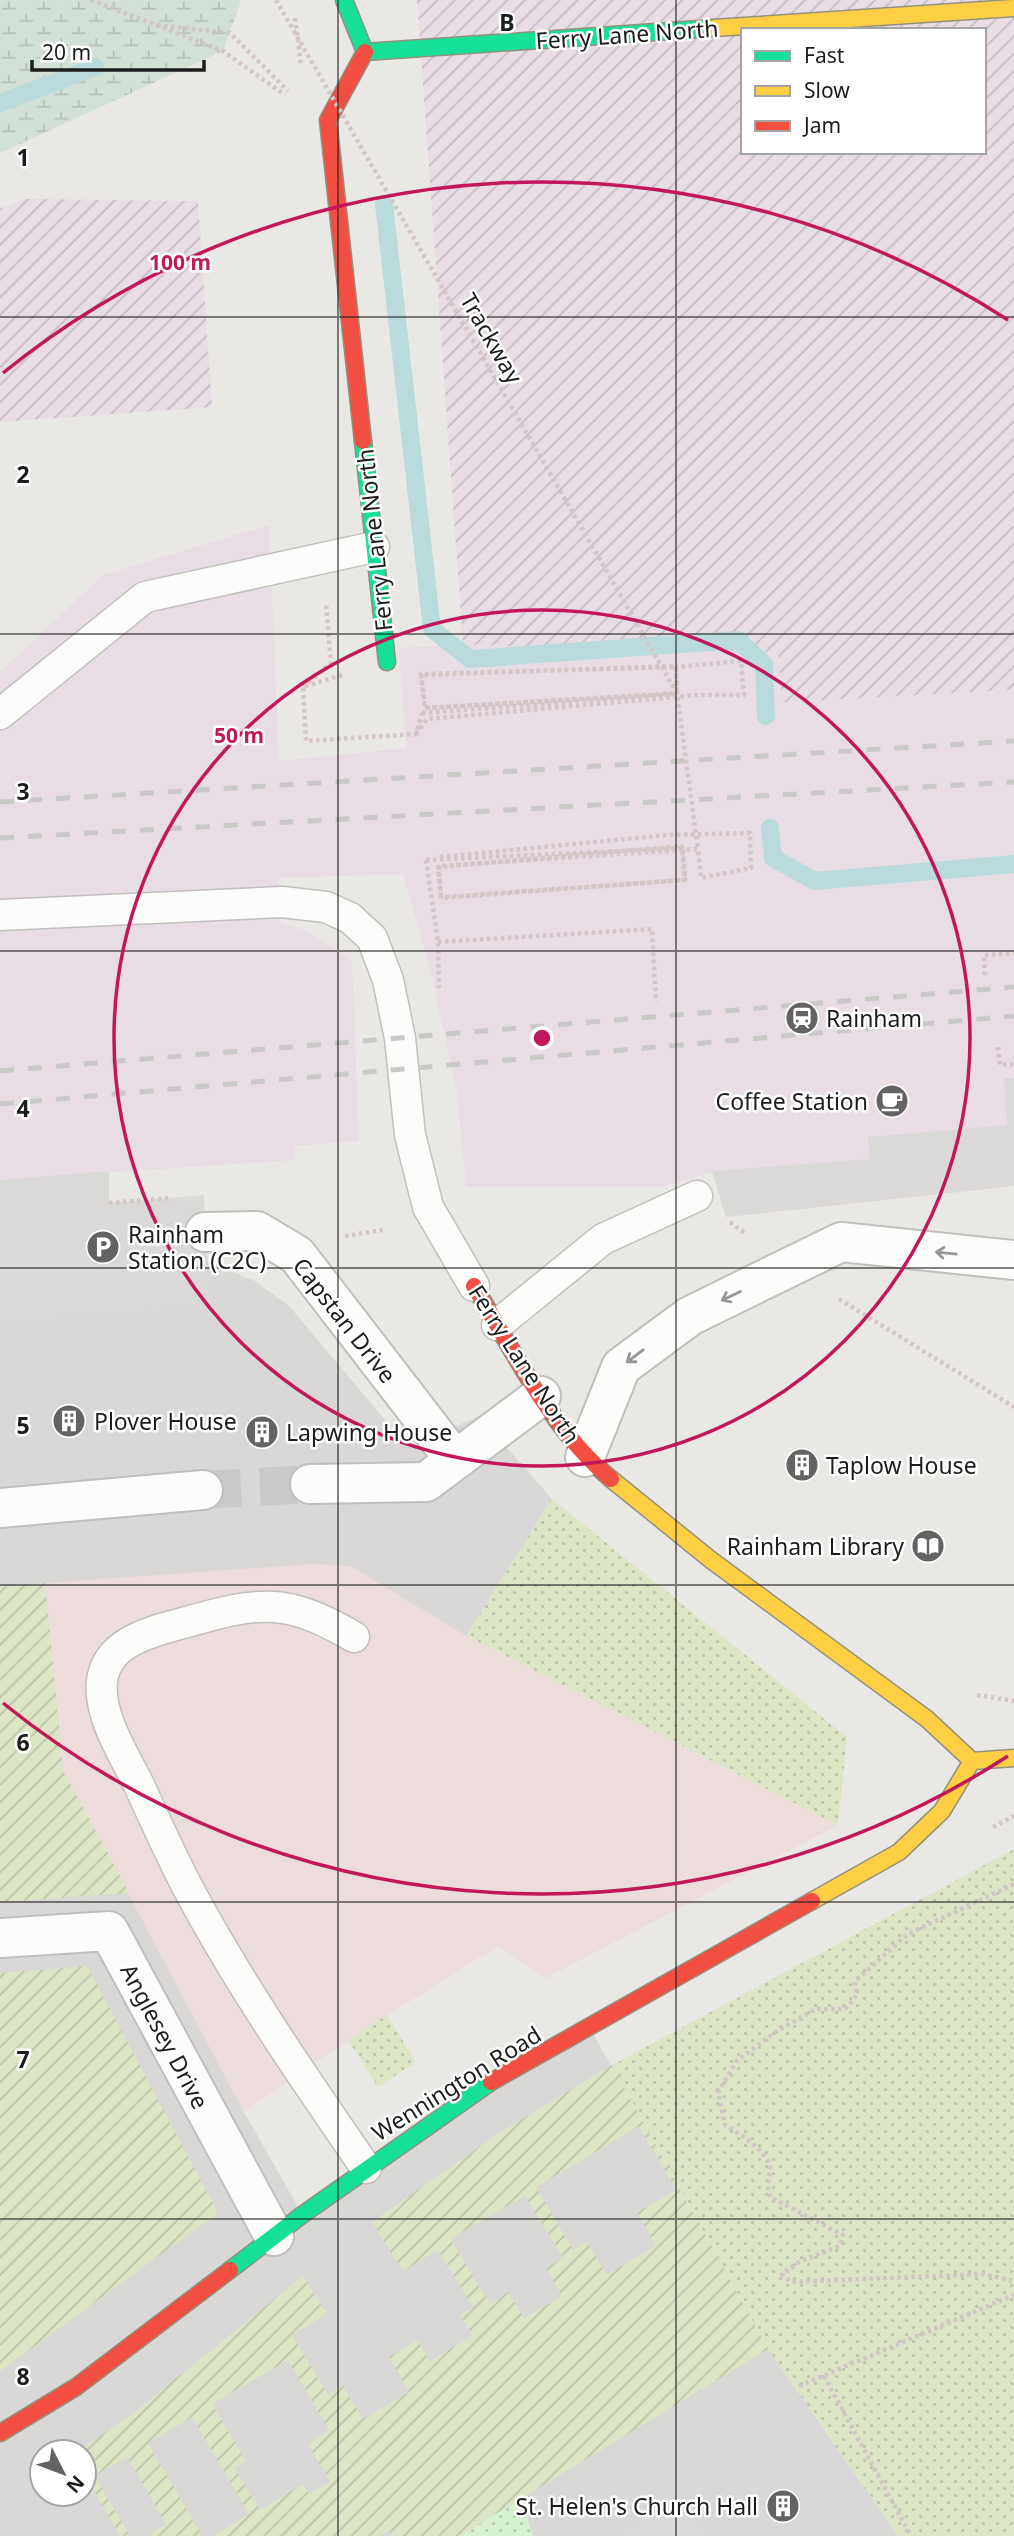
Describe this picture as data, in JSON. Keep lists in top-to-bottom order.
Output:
{
  "streets": {
    "street": [
      "Ferry Lane North",
      "Capstan Drive",
      "Anglesey Drive",
      "Wennington Road"
    ],
    "path": ["Trackway"]
  },
  "crossings": [
    ["Ferry Lane North", "Wennington Road"],
    ["Anglesey Drive", "Wennington Road"]
  ],
  "places": {
    "station": ["Rainham"],
    "cafe": ["Coffee Station"],
    "parking": ["Rainham Station (C2C)"],
    "building": [
      "Plover House",
      "Lapwing House",
      "Taplow House",
      "St. Helen's Church Hall"
    ],
    "library": ["Rainham Library"]
  },
  "legend": ["Fast", "Slow", "Jam"],
  "scale_bar": "20 m",
  "north": "bottom right",
  "grid": {
    "columns": ["B"],
    "rows": [
      "1",
      "2",
      "3",
      "4",
      "5",
      "6",
      "7",
      "8"
    ]
  },
  "rings": ["100 m", "50 m"]
}
